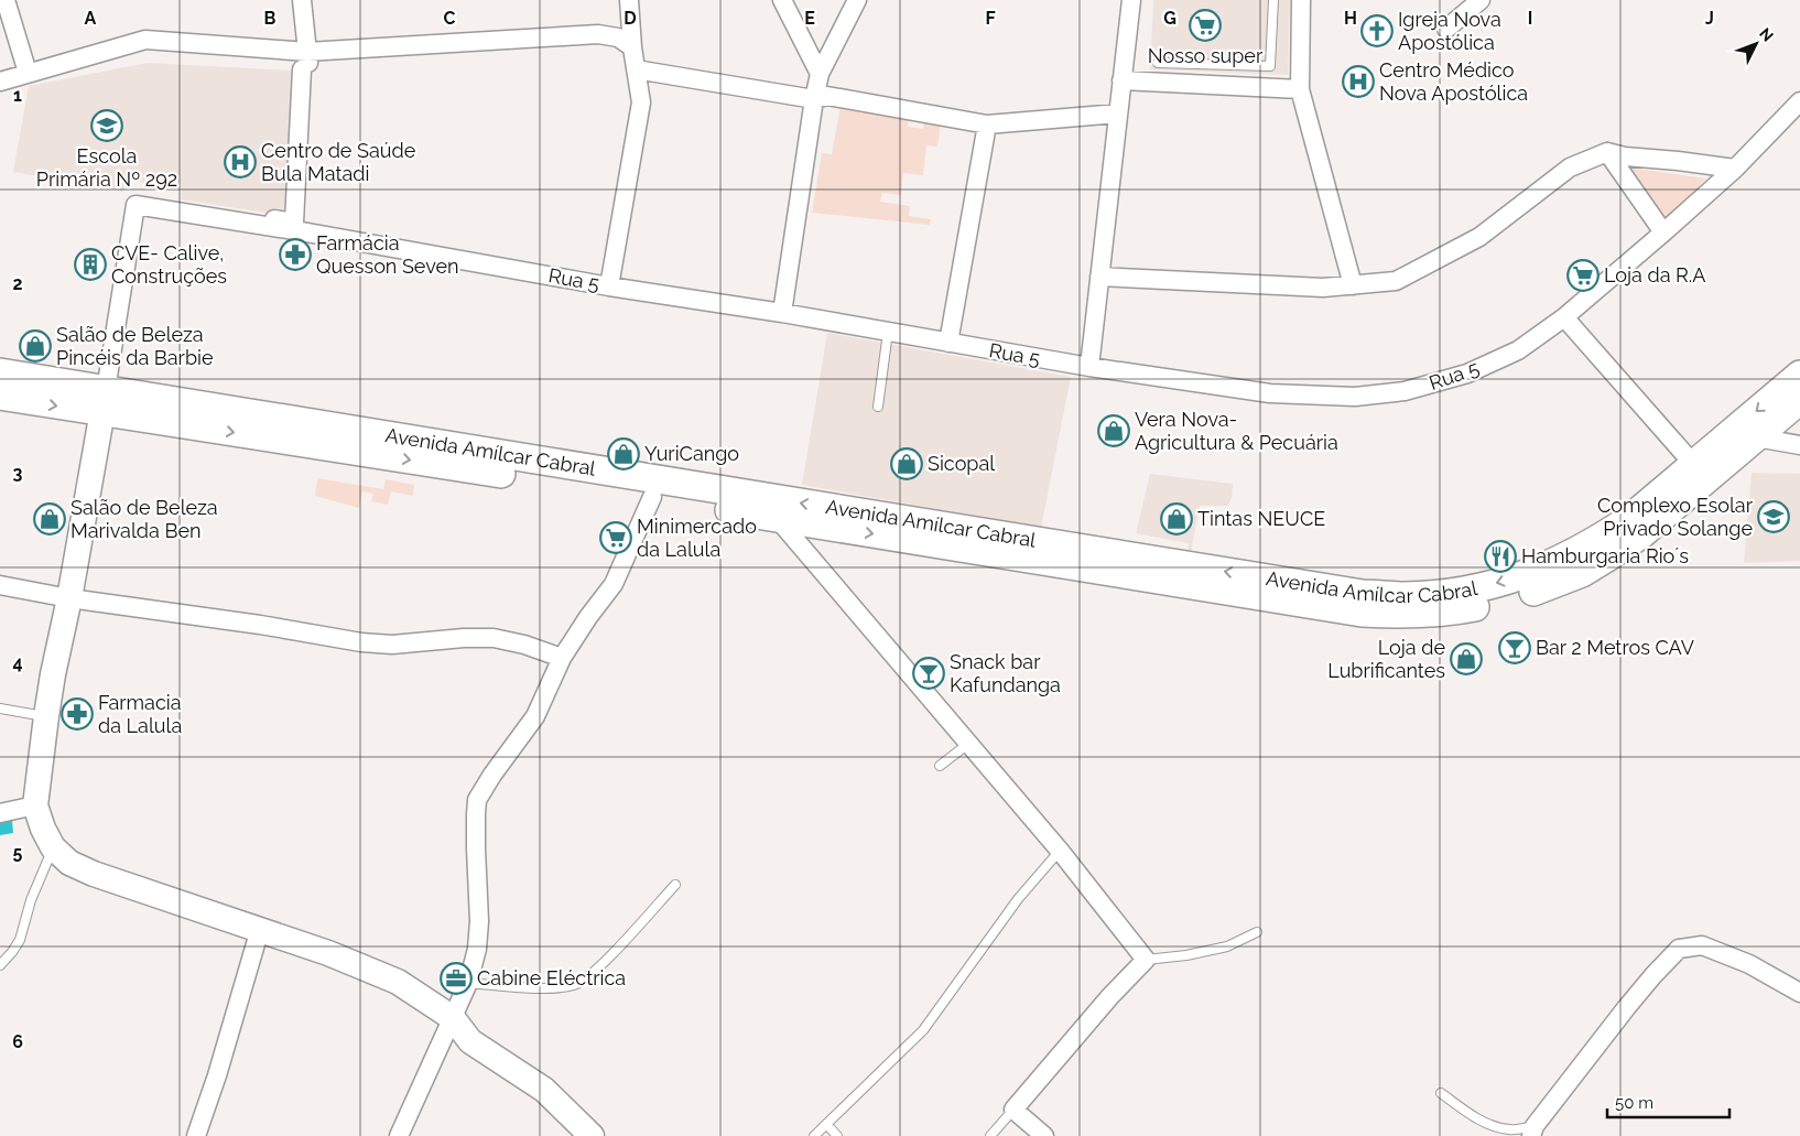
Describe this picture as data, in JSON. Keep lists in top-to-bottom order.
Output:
{
  "streets": {
    "main road": ["Avenida Amílcar Cabral"],
    "street": ["Rua 5"]
  },
  "places": {
    "supermarket": ["Nosso super", "Loja da R.A", "Minimercado da Lalula"],
    "church": ["Igreja Nova Apostólica"],
    "hospital": ["Centro Médico Nova Apostólica", "Centro de Saúde Bula Matadi"],
    "school or university": ["Escola Primária Nº 292", "Complexo Esolar Privado Solange"],
    "pharmacy": ["Farmácia Quesson Seven", "Farmacia da Lalula"],
    "building": ["CVE- Calive, Construções"],
    "shop": [
      "Salão de Beleza Pincéis da Barbie",
      "Vera Nova- Agricultura & Pecuária",
      "YuriCango",
      "Sicopal",
      "Salão de Beleza Marivalda Ben",
      "Tintas NEUCE",
      "Loja de Lubrificantes"
    ],
    "restaurant": ["Hamburgaria Rio´s"],
    "bar": ["Bar 2 Metros CAV", "Snack bar Kafundanga"],
    "office": ["Cabine Eléctrica"]
  },
  "scale_bar": "50 m",
  "north": "top right",
  "grid": {
    "columns": [
      "A",
      "B",
      "C",
      "D",
      "E",
      "F",
      "G",
      "H",
      "I",
      "J"
    ],
    "rows": [
      "1",
      "2",
      "3",
      "4",
      "5",
      "6"
    ]
  }
}
